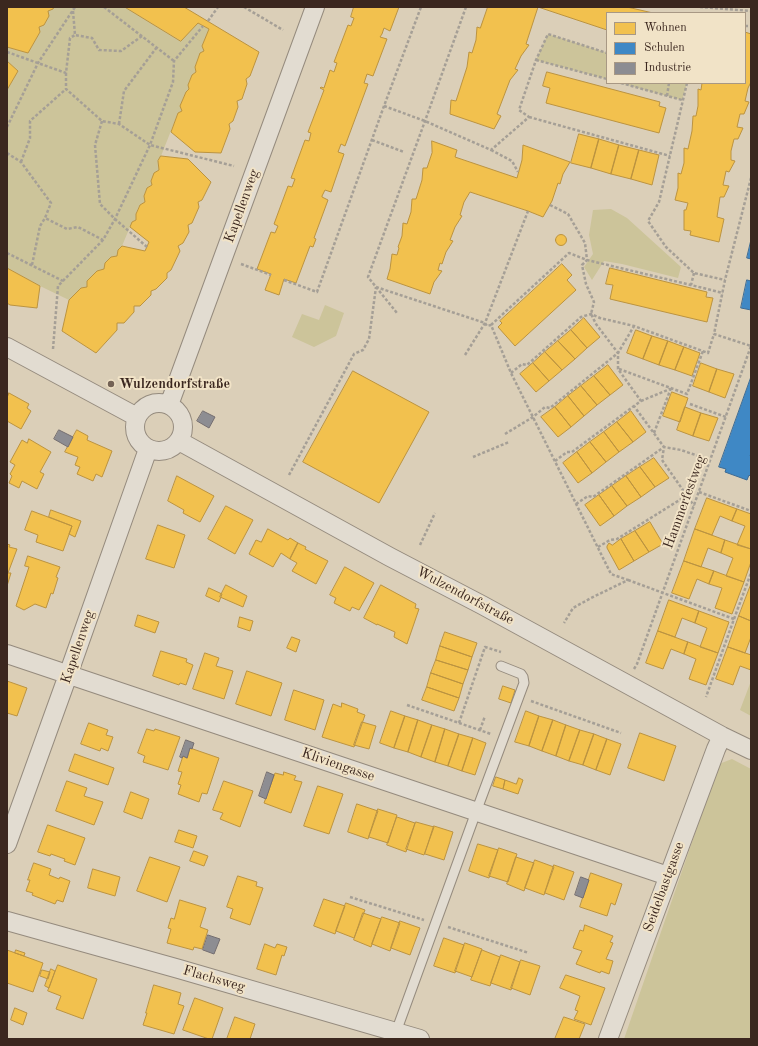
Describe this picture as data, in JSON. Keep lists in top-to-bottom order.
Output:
{
  "streets": {
    "street": [
      "Kapellenweg",
      "Wulzendorfstraße",
      "Kliviengasse",
      "Seidelbastgasse",
      "Flachsweg"
    ],
    "path": ["Hammerfestweg"]
  },
  "crossings": [
    ["Kapellenweg", "Wulzendorfstraße"],
    ["Kapellenweg", "Kliviengasse"],
    ["Wulzendorfstraße", "Seidelbastgasse"],
    ["Kliviengasse", "Seidelbastgasse"]
  ],
  "places": ["Wulzendorfstraße"],
  "legend": ["Wohnen", "Schulen", "Industrie"]
}
